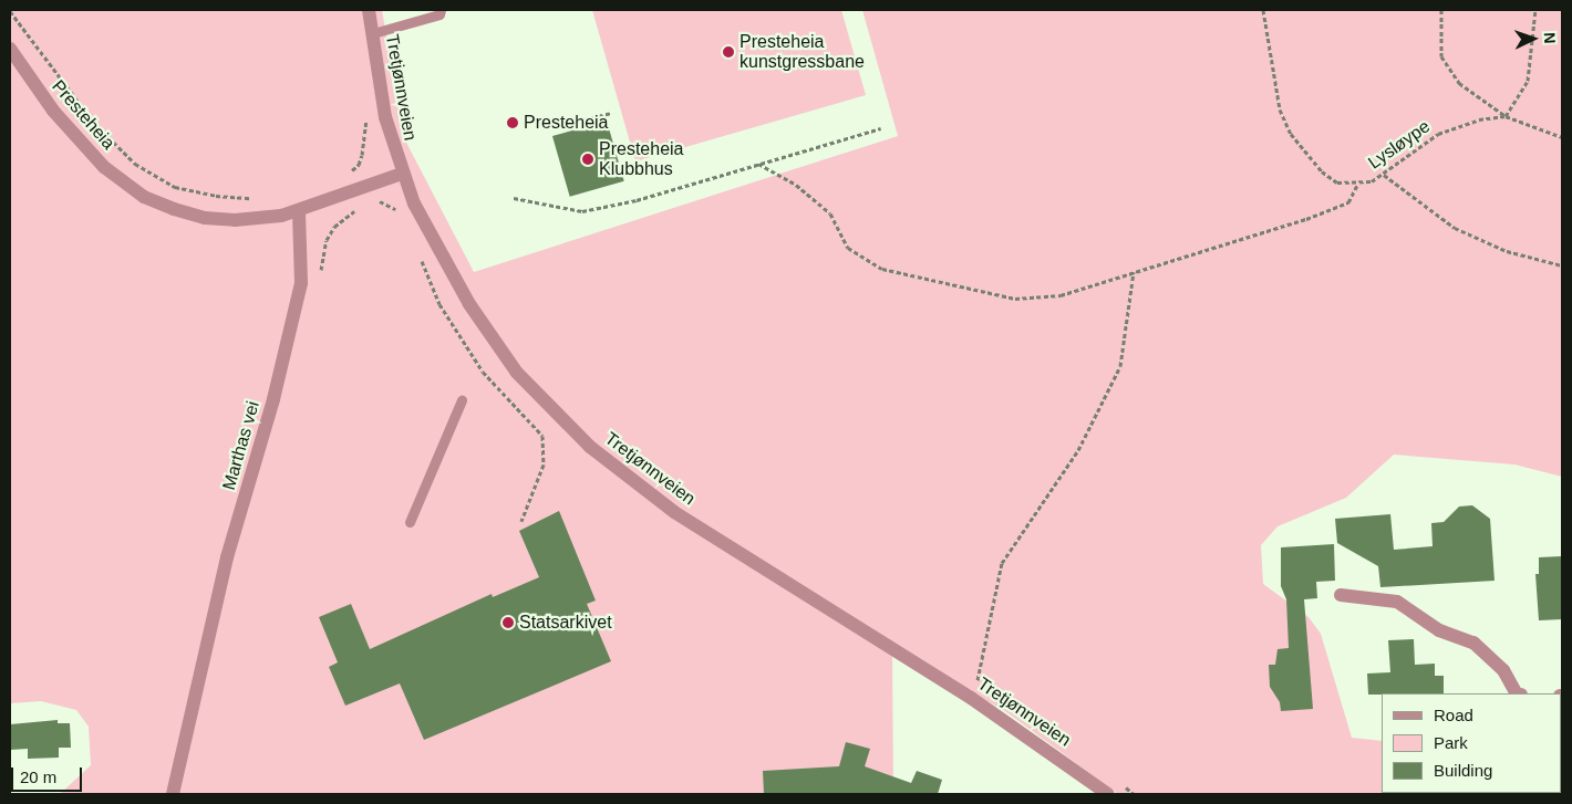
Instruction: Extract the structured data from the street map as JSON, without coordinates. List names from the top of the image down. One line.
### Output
{"streets":{"street":["Tretjønnveien","Presteheia","Marthas vei"],"path":["Lysløype"]},"crossings":[["Presteheia","Marthas vei"]],"places":["Presteheia kunstgressbane","Presteheia","Presteheia Klubbhus","Statsarkivet"],"legend":["Road","Park","Building"],"scale_bar":"20 m","north":"right"}
